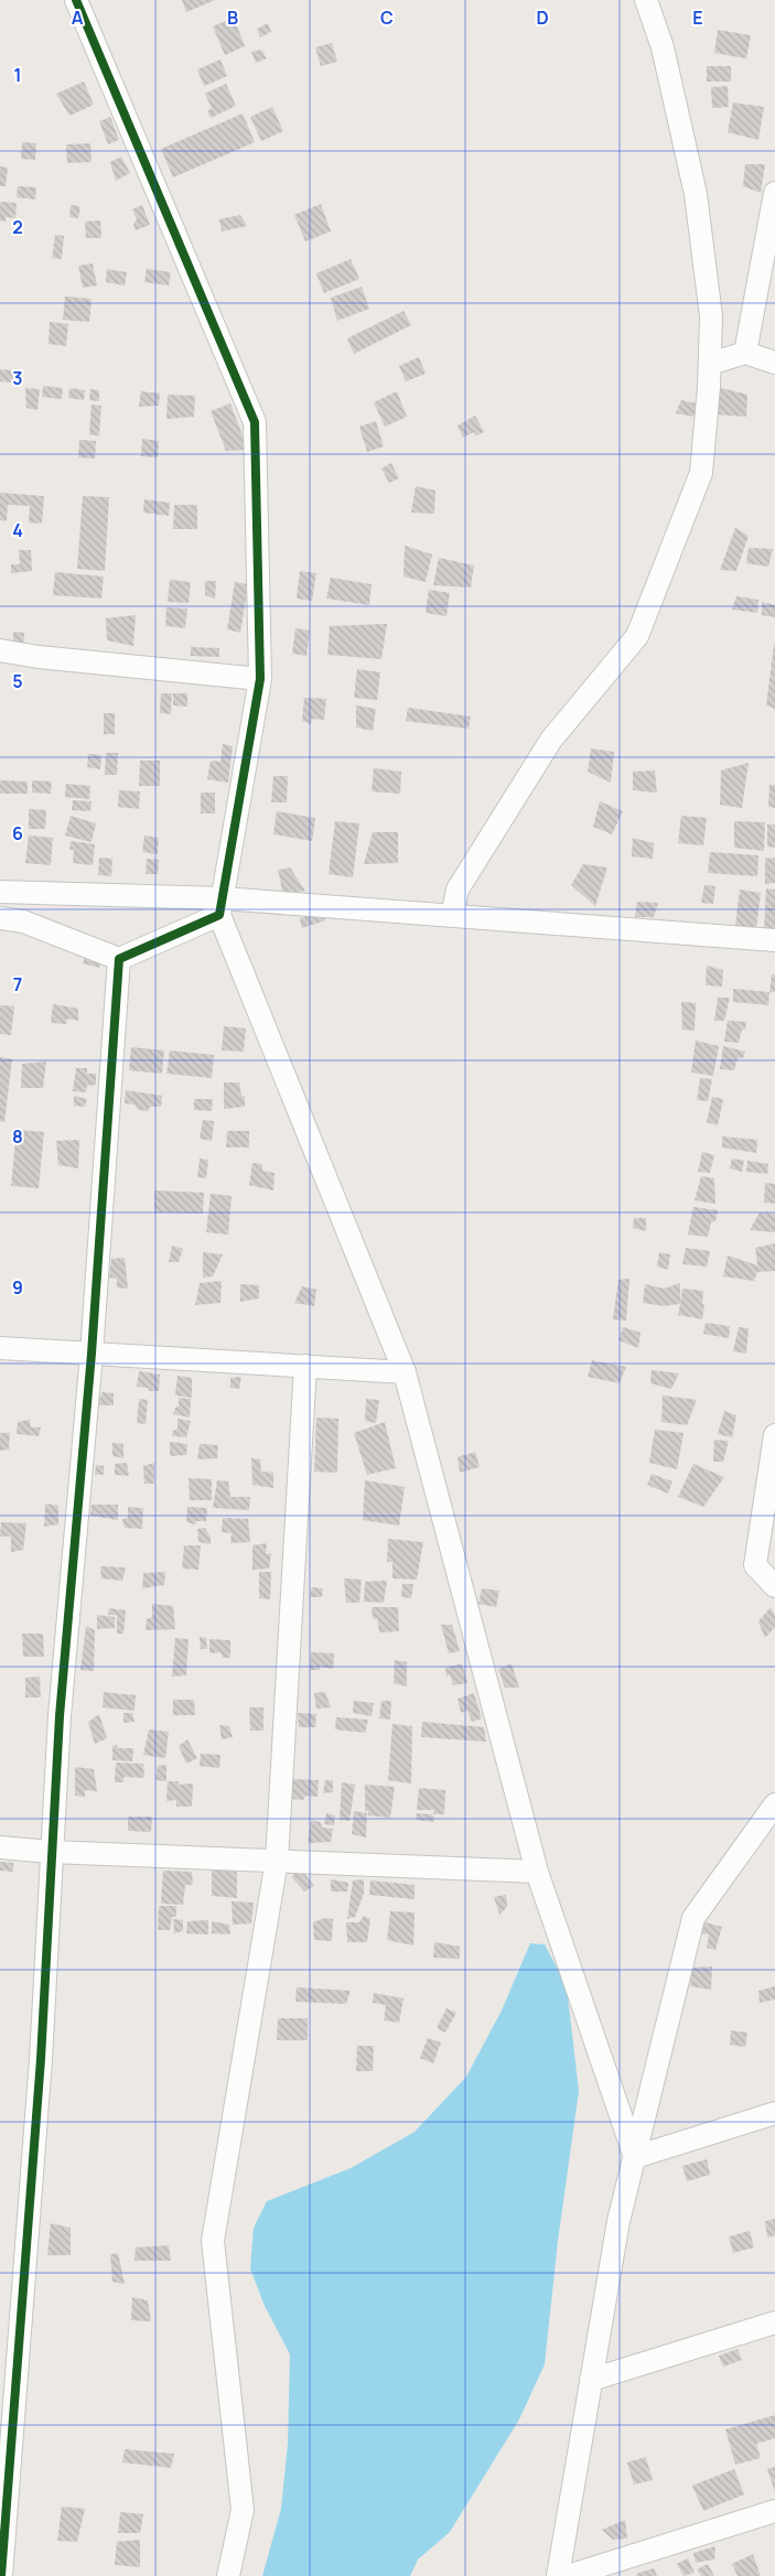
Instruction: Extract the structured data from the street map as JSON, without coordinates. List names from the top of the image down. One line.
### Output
{"grid":{"columns":["A","B","C","D","E"],"rows":["1","2","3","4","5","6","7","8","9"]}}
